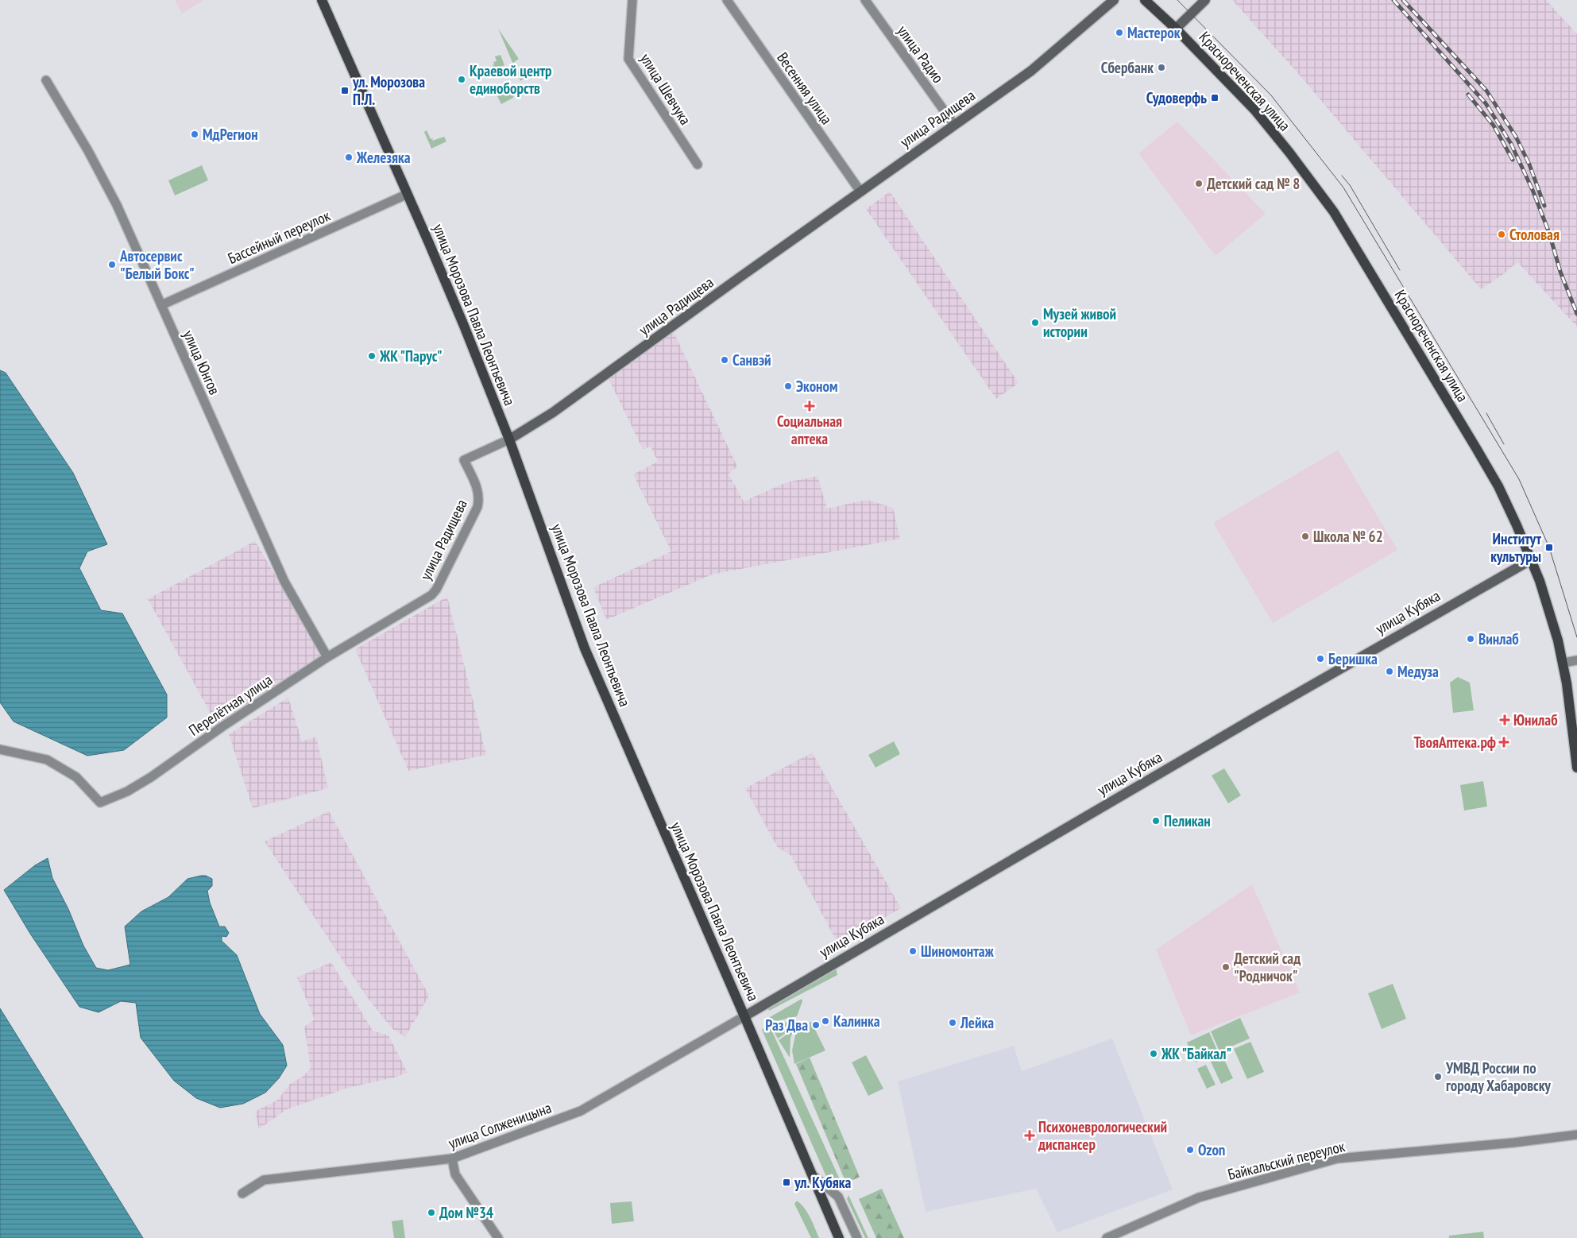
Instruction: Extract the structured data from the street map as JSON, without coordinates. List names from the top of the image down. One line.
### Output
{"streets":{"main road":["Краснореченская улица","улица Морозова Павла Леонтьевича"],"street":["улица Радио","Весенняя улица","улица Шевчука","улица Радищева","Бассейный переулок","улица Юнгов","улица Кубяка","Перелётная улица","улица Солженицына","Байкальский переулок"]},"crossings":[["улица Радио","улица Радищева"],["Краснореченская улица","улица Кубяка"],["Весенняя улица","улица Радищева"],["улица Радищева","улица Морозова Павла Леонтьевича"],["улица Радищева","улица Юнгов"],["улица Радищева","Перелётная улица"],["Бассейный переулок","улица Морозова Павла Леонтьевича"],["Бассейный переулок","улица Юнгов"],["улица Морозова Павла Леонтьевича","улица Кубяка"],["улица Морозова Павла Леонтьевича","улица Солженицына"],["улица Юнгов","Перелётная улица"],["улица Кубяка","улица Солженицына"]],"places":{"other":["Мастерок","Сбербанк","Краевой центр единоборств","МдРегион","Железяка","Детский сад № 8","Столовая","Автосервис \"Белый Бокс\"","Музей живой истории","ЖК \"Парус\"","Санвэй","Эконом","Школа № 62","Винлаб","Беришка","Медуза","Пеликан","Шиномонтаж","Детский сад \"Родничок\"","Калинка","Лейка","Раз Два","ЖК \"Байкал\"","УМВД России по городу Хабаровску","Ozon","Дом №34"],"transit":["ул. Морозова П.Л.","Судоверфь","Институт культуры","ул. Кубяка"],"health":["Социальная аптека","Юнилаб","ТвояАптека.рф","Психоневрологический диспансер"]}}
